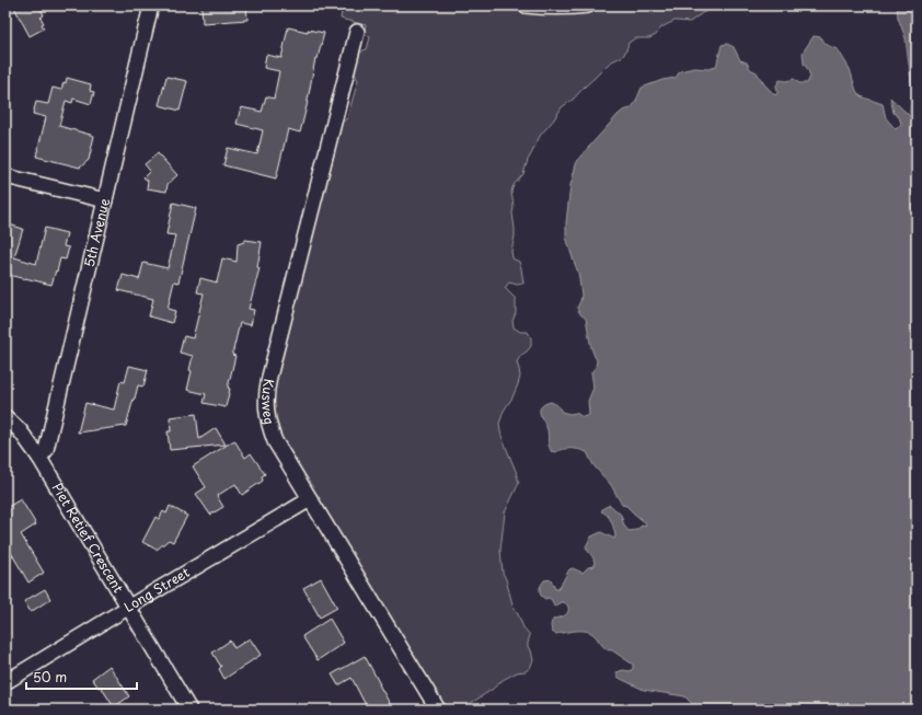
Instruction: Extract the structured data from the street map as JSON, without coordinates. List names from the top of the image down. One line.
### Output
{"streets":{"street":["5th Avenue","Kusweg","Piet Retief Crescent","Long Street"]},"crossings":[["5th Avenue","Piet Retief Crescent"],["Kusweg","Long Street"],["Piet Retief Crescent","Long Street"]],"scale_bar":"50 m"}
